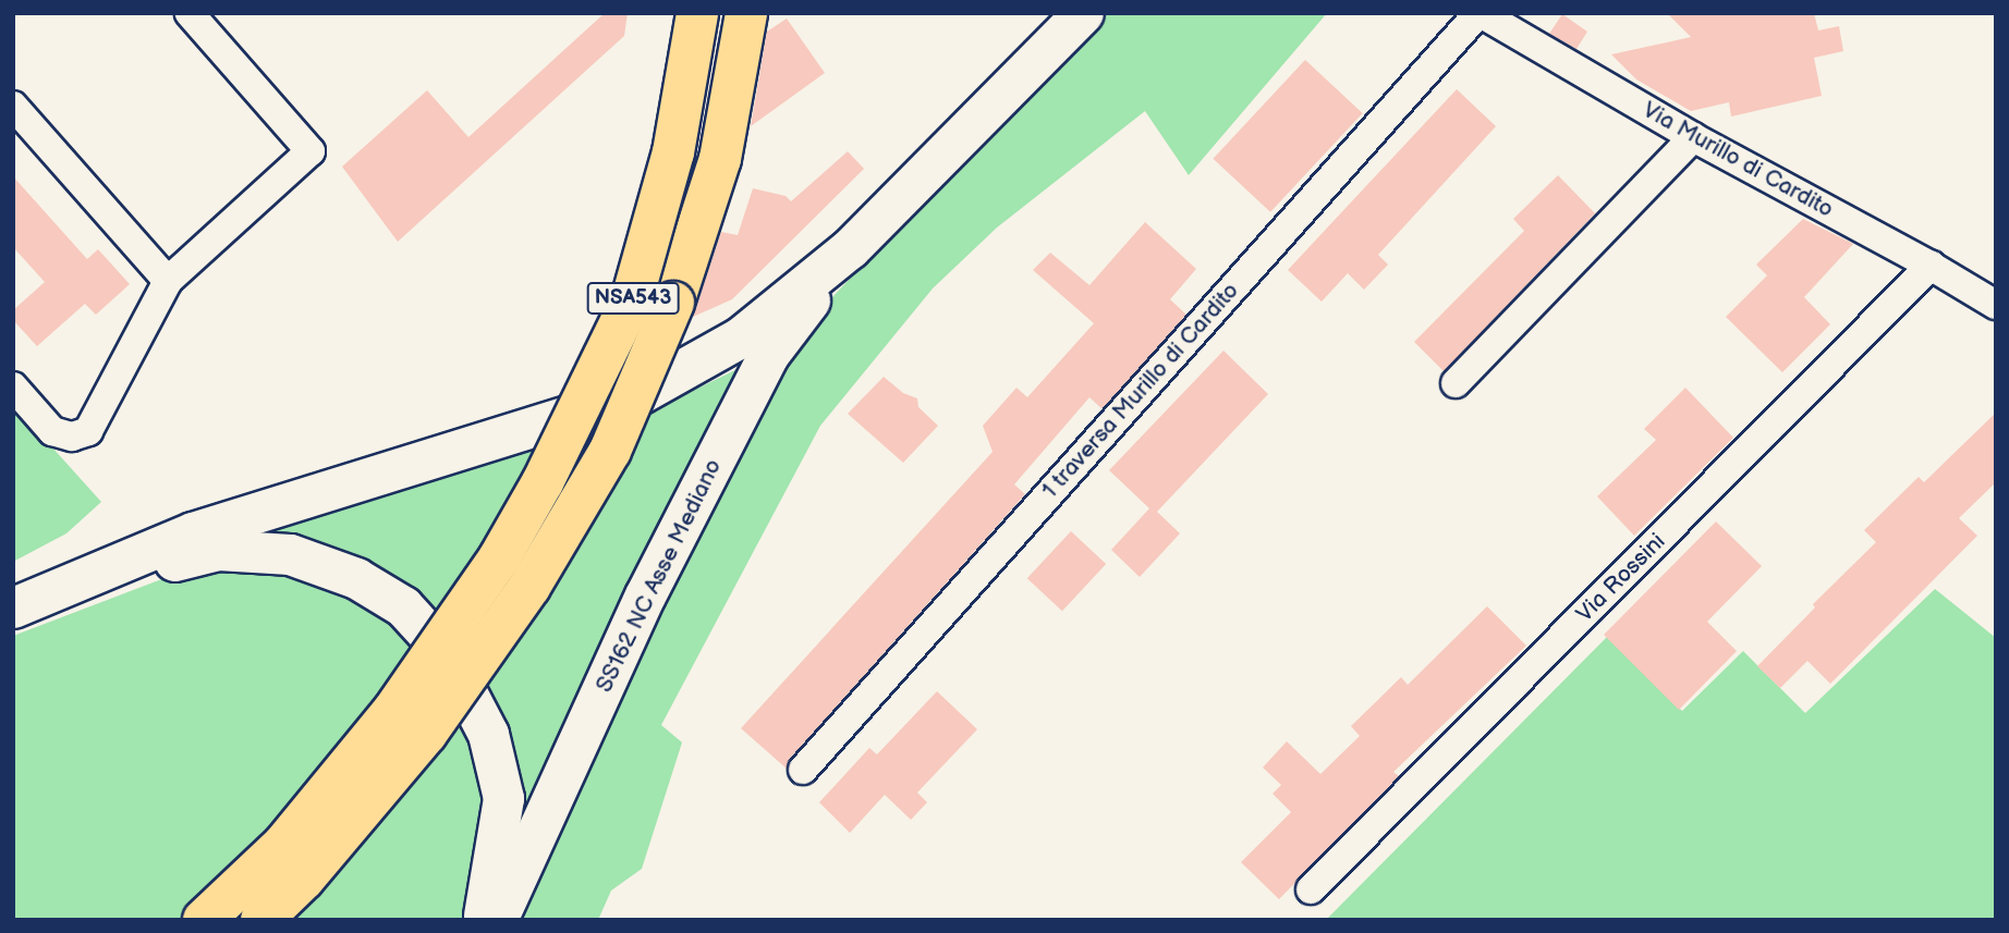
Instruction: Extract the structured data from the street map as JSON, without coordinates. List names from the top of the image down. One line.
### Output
{"streets":{"highway":["NSA543"],"street":["Via Murillo di Cardito","1 traversa Murillo di Cardito","SS162 NC Asse Mediano","Via Rossini"]},"crossings":[["Via Murillo di Cardito","1 traversa Murillo di Cardito"],["Via Murillo di Cardito","Via Rossini"]]}
